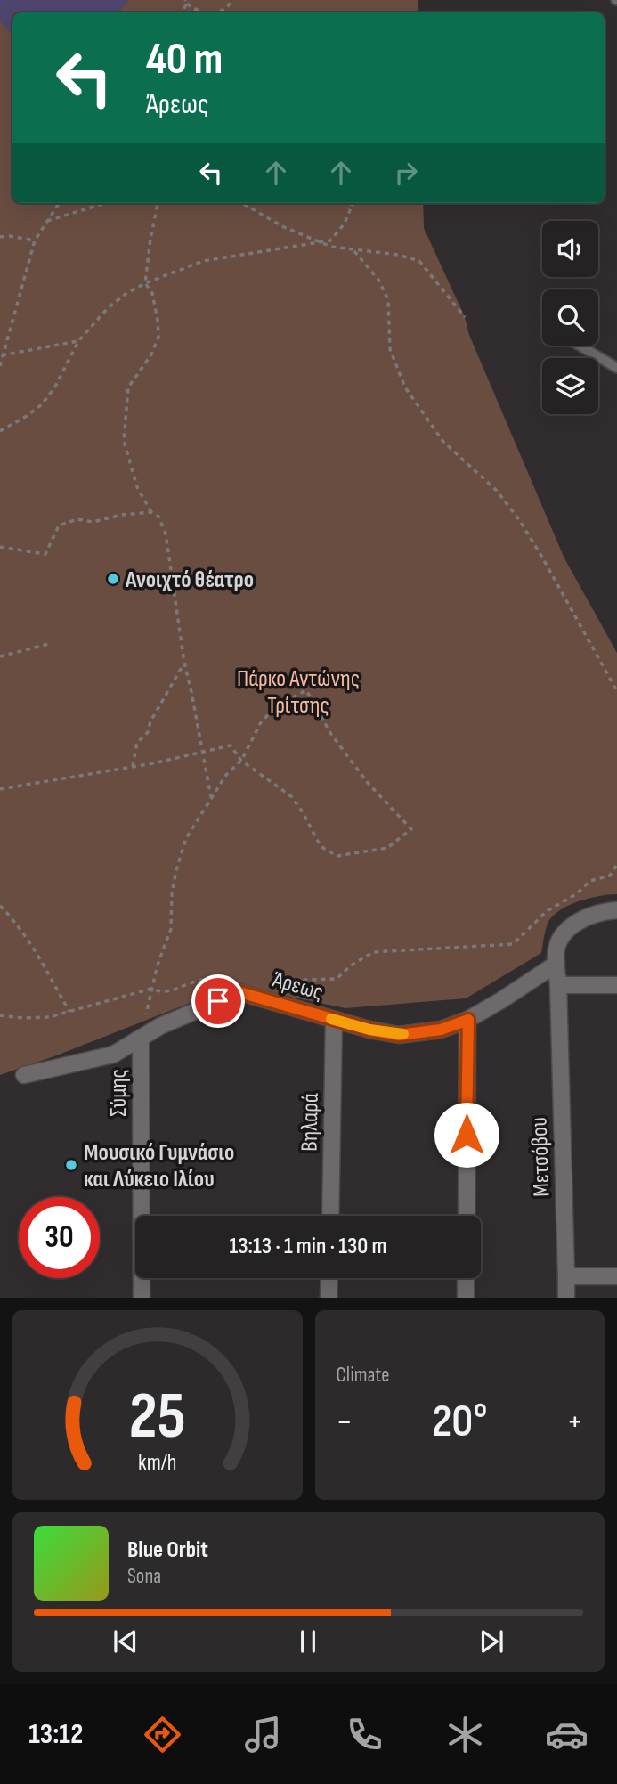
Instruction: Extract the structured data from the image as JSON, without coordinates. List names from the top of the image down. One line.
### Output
{"streets":{"street":["Άρεως","Σύμης","Βηλαρά","Μετσόβου"]},"crossings":[["Άρεως","Σύμης"],["Άρεως","Βηλαρά"],["Άρεως","Μετσόβου"]],"parks":["Πάρκο Αντώνης Τρίτσης"],"places":["Ανοιχτό θέατρο","Μουσικό Γυμνάσιο και Λύκειο Ιλίου"],"page":{"turn":["40 m","Άρεως"],"limit":"30","trip":"13:13 · 1 min · 130 m","tile":"Climate","heat":["−","20°","+"],"song":["Blue Orbit","Sona"],"tabs":"13:12","gauge":["25","km/h"]}}
